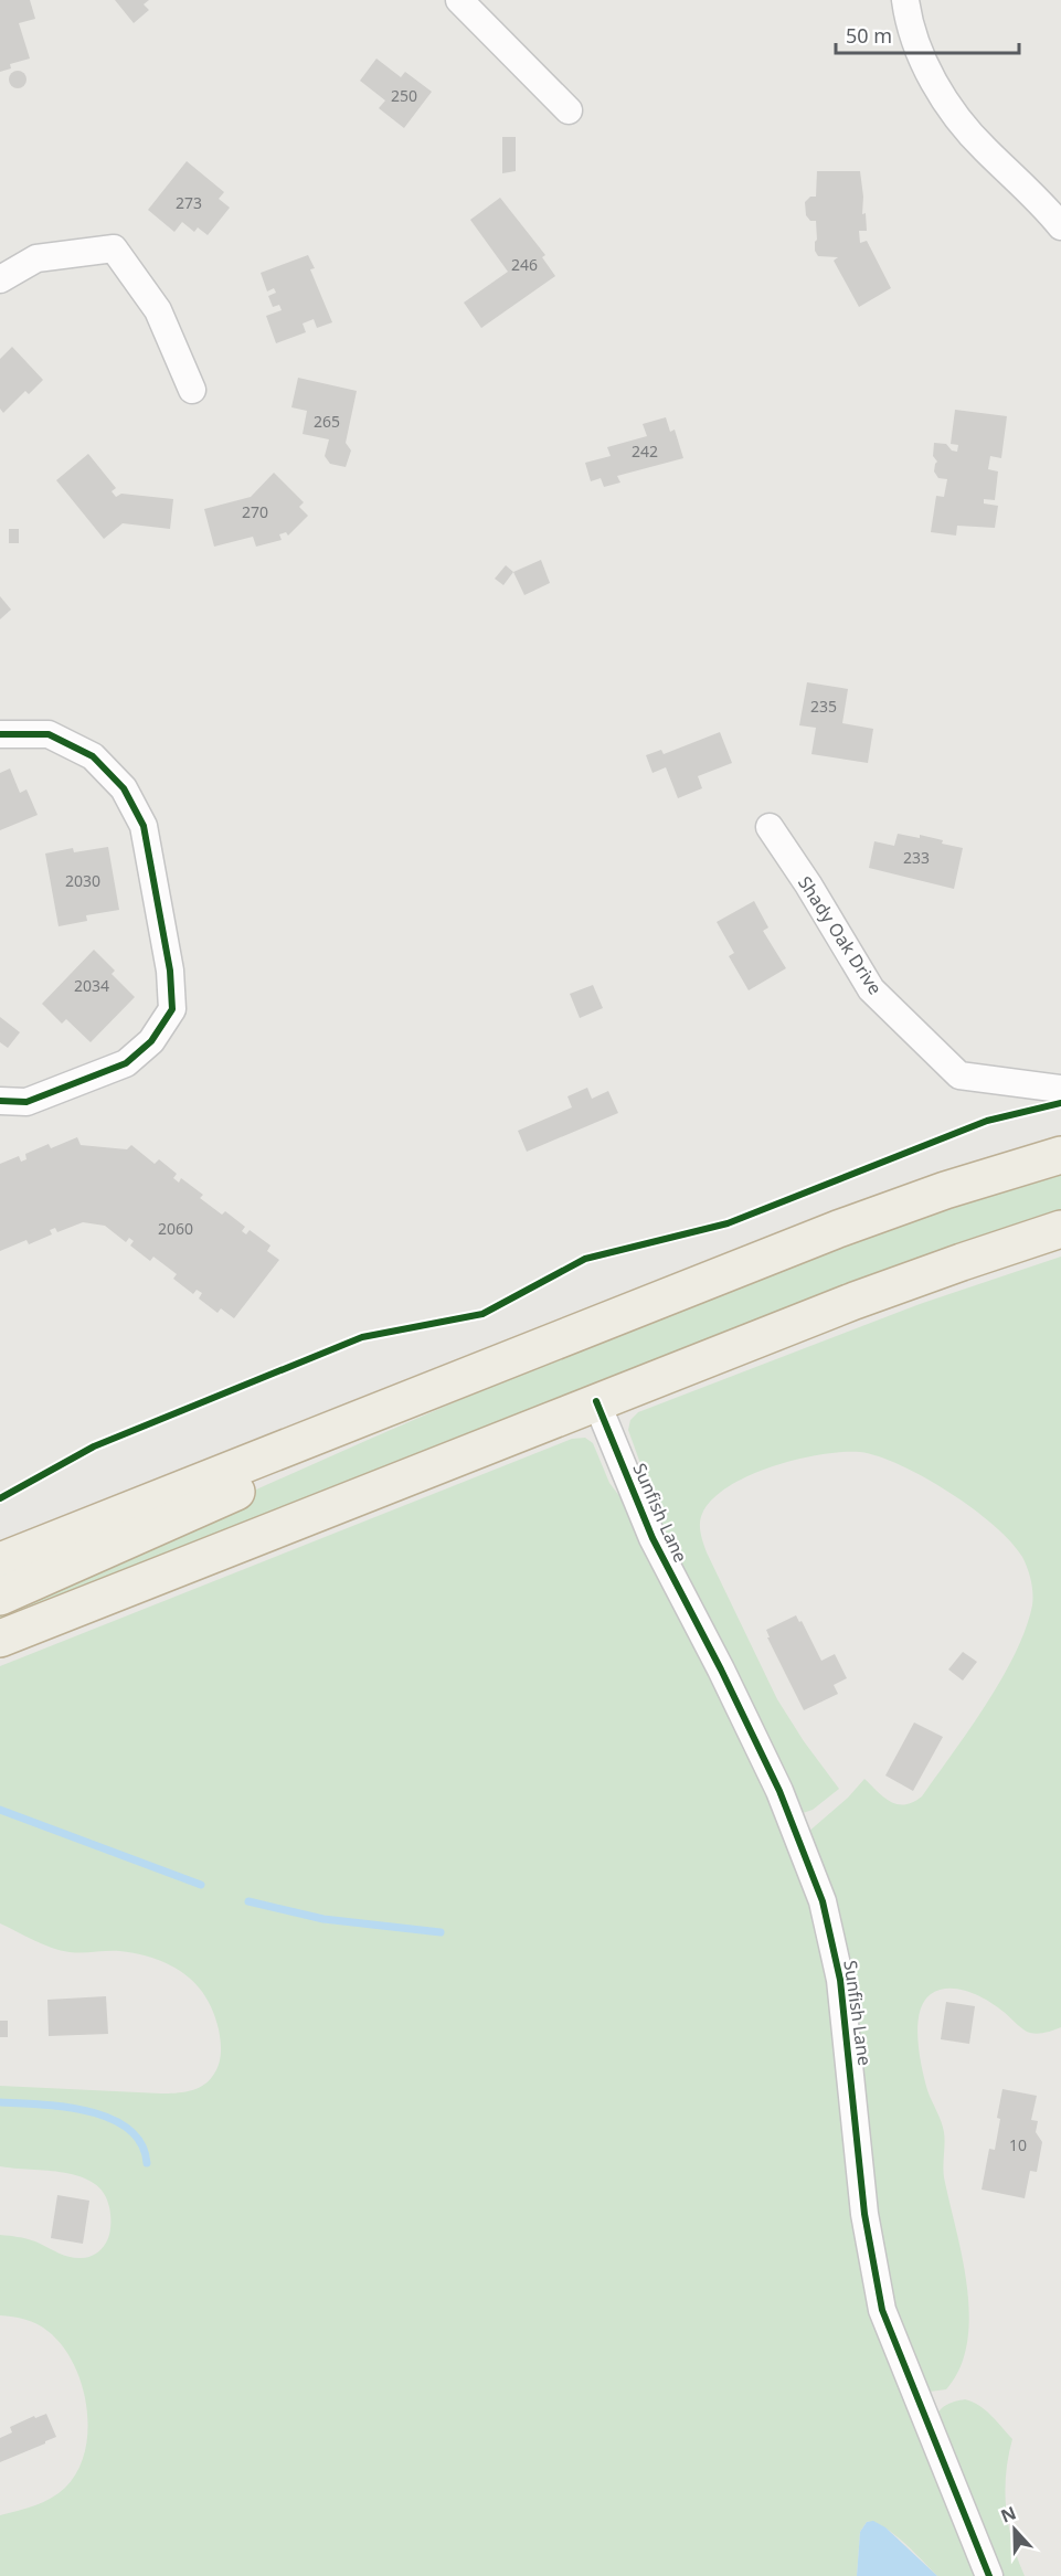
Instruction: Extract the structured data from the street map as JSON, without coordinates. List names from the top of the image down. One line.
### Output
{"streets":{"street":["Shady Oak Drive","Sunfish Lane"]},"house_numbers":["250","273","246","265","242","270","235","233","2030","2034","2060","10"],"scale_bar":"50 m","north":"top"}
